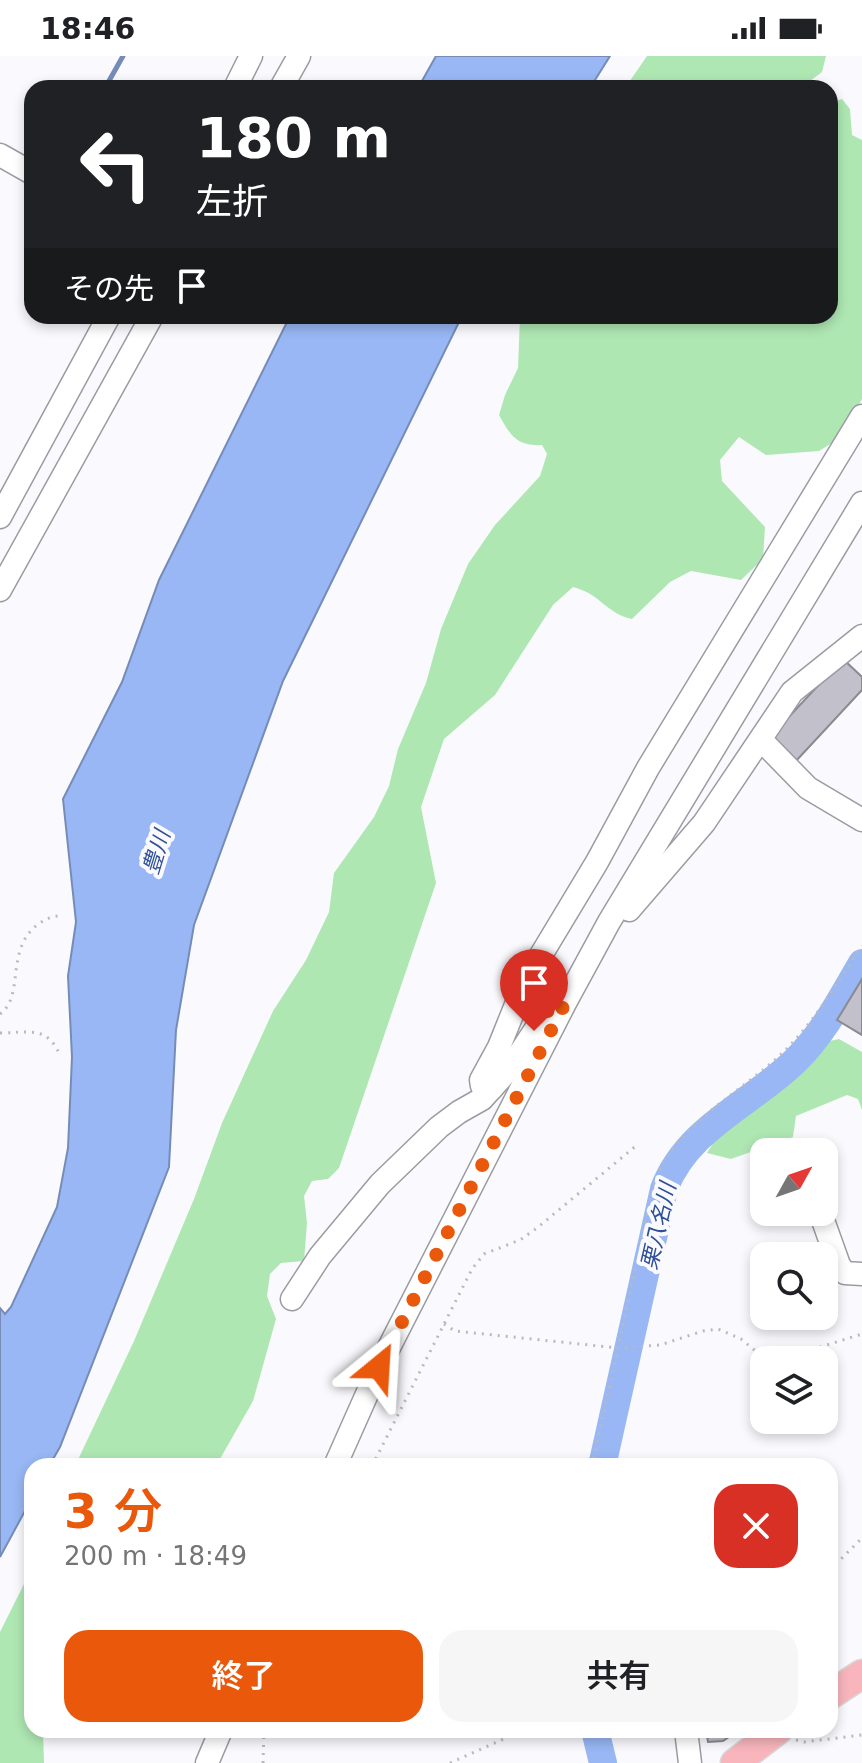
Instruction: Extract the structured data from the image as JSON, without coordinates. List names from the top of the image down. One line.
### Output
{"water":["豊川","栗八名川"],"north":"top right","page":{"status":"18:46","turn":["180 m","左折"],"then":"その先","heading":["3 分","200 m · 18:49"],"buttons":["終了","共有"]}}
